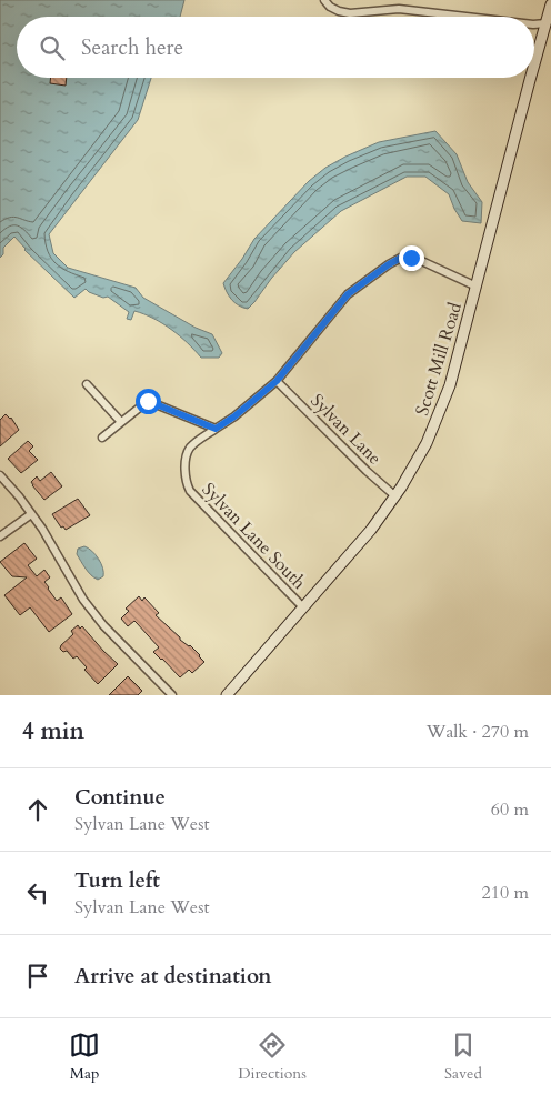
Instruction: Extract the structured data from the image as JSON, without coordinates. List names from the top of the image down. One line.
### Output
{"streets":{"street":["Scott Mill Road","Sylvan Lane","Sylvan Lane South"]},"crossings":[["Scott Mill Road","Sylvan Lane"],["Scott Mill Road","Sylvan Lane South"]],"page":{"search":"Search here","heading":["4 min","Walk · 270 m"],"list":[["Continue","Sylvan Lane West","60 m"],["Turn left","Sylvan Lane West","210 m"],"Arrive at destination"],"nav":["Map","Directions","Saved"]}}
